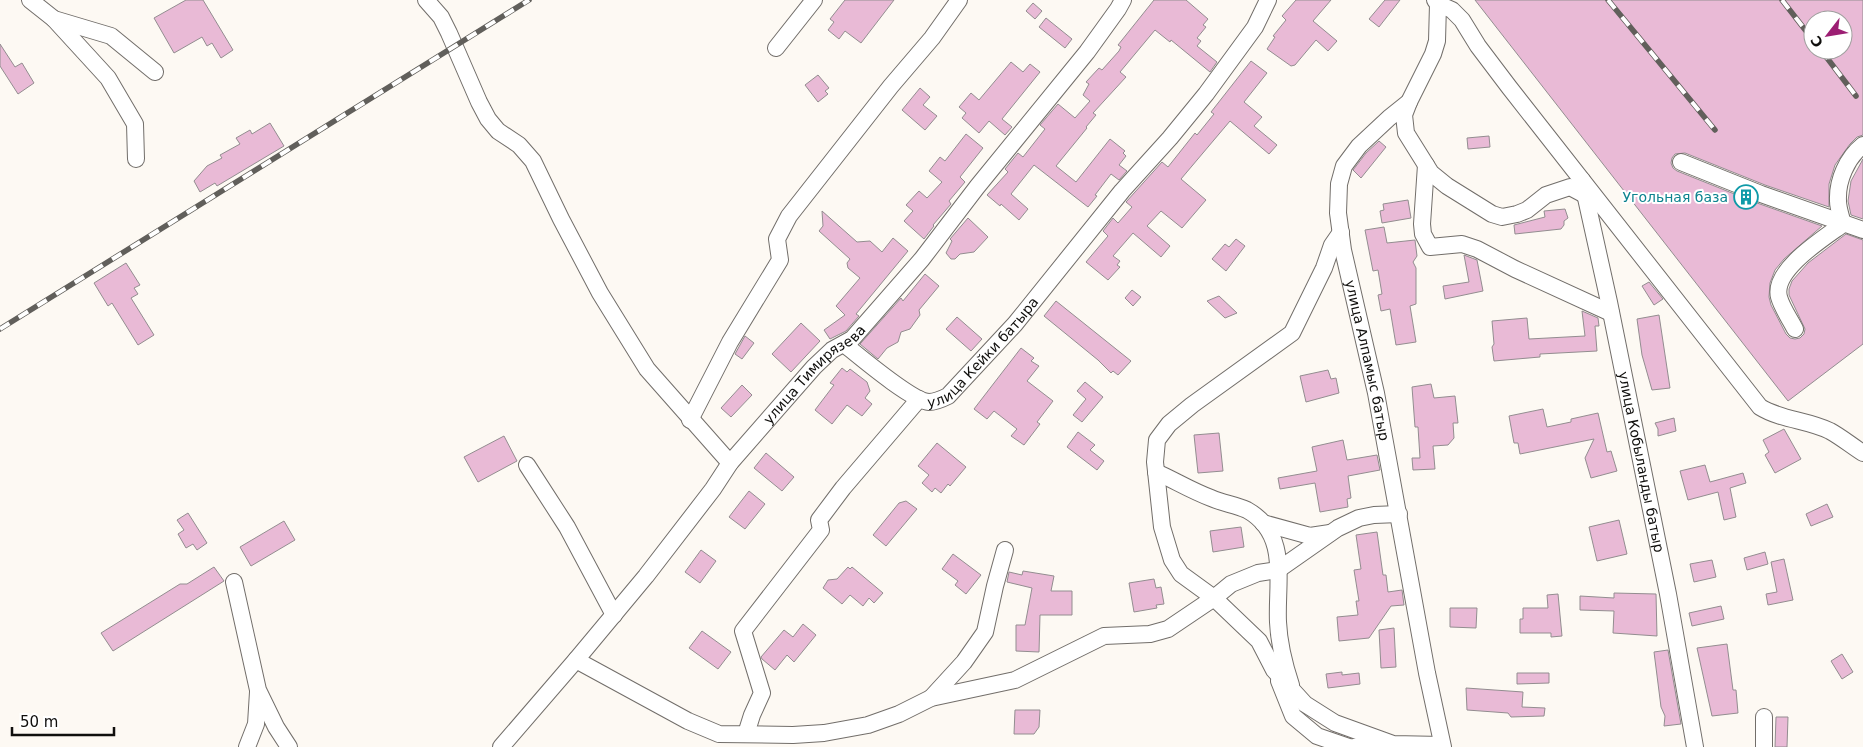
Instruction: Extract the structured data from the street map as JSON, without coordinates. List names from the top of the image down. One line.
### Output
{"streets":{"street":["улица Кейки батыра","улица Алпамыс батыр","улица Тимирязева","улица Кобыланды батыр"]},"places":{"building":["Угольная база"]},"scale_bar":"50 m","north":"bottom left"}
